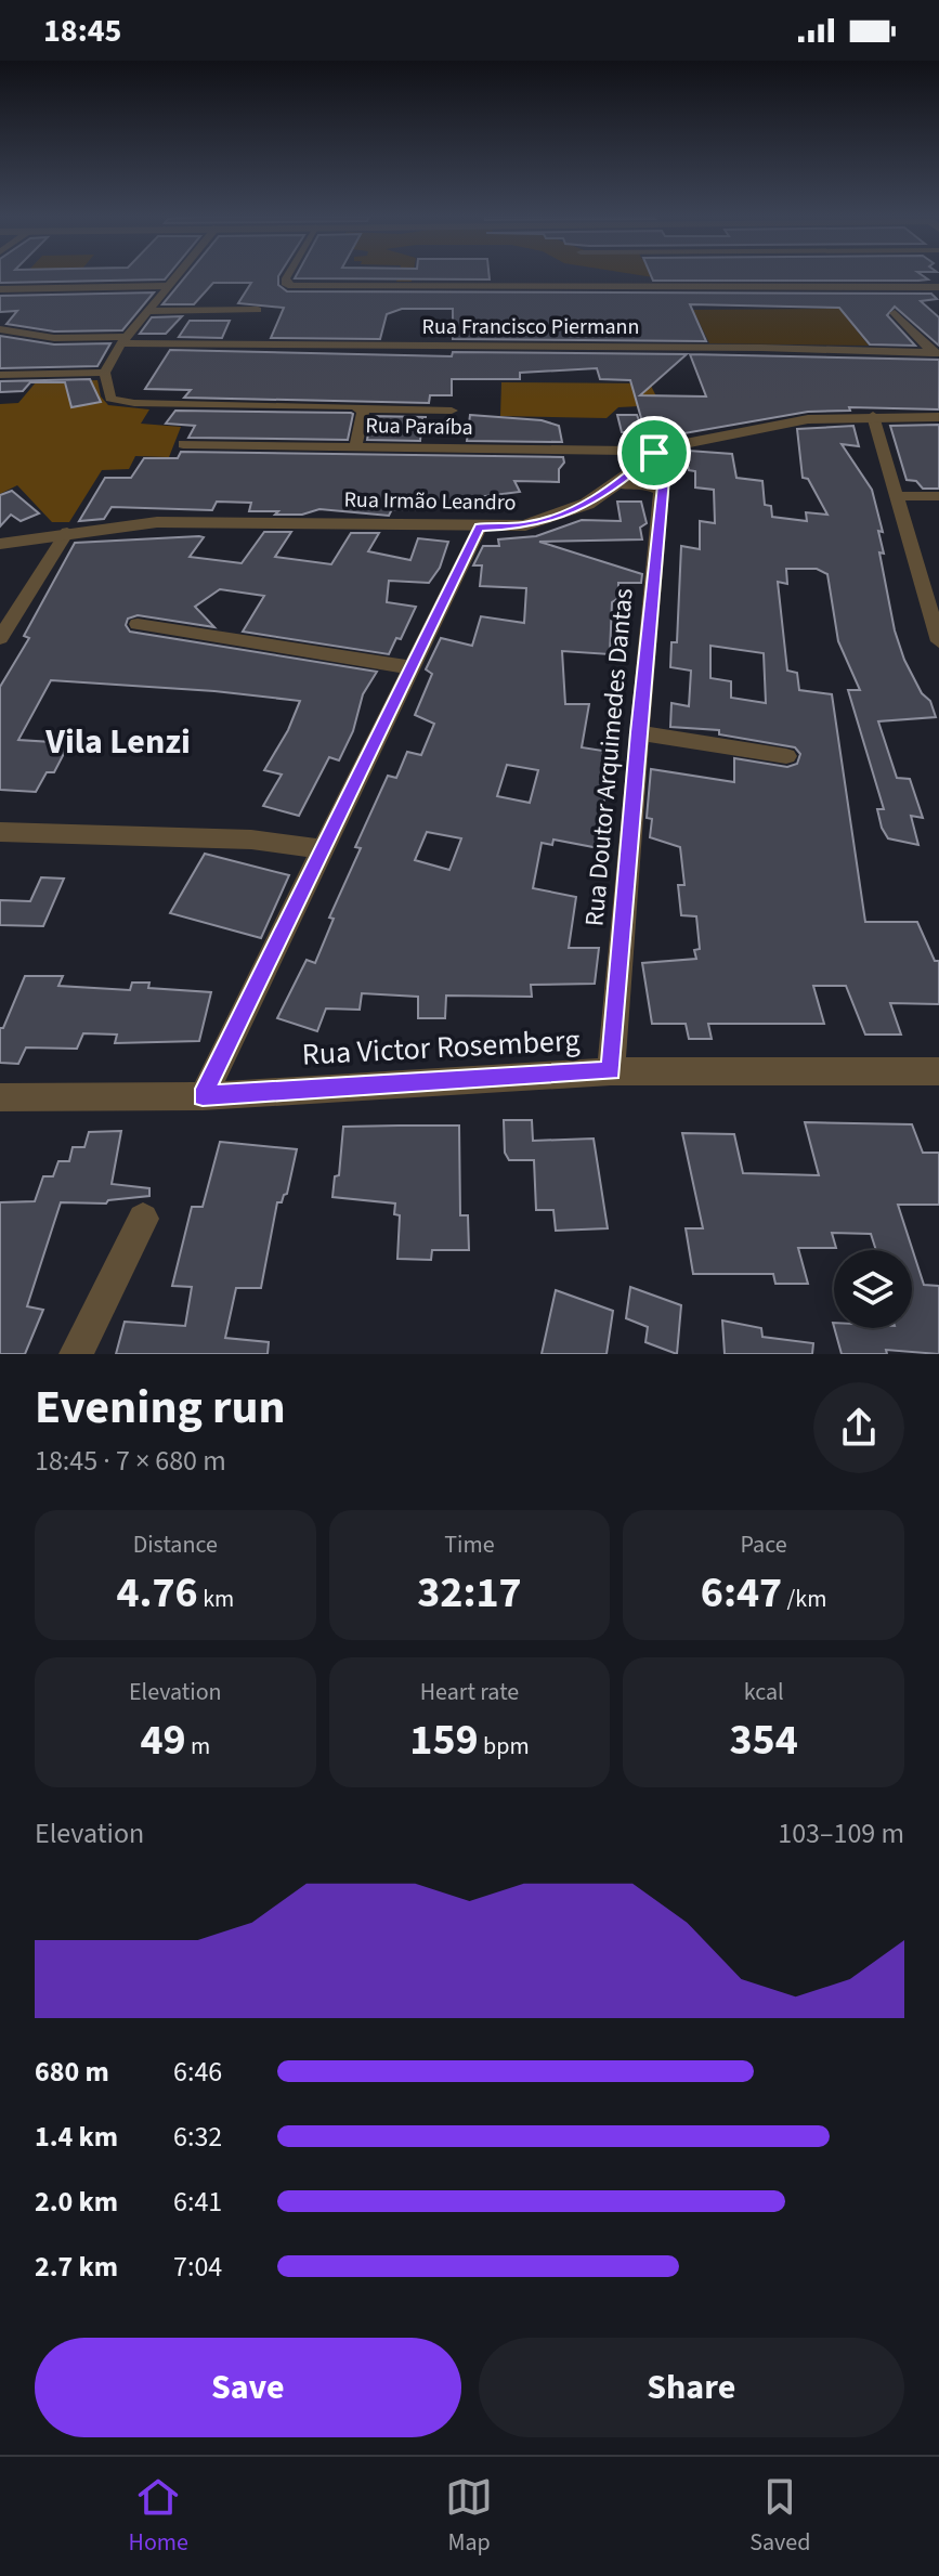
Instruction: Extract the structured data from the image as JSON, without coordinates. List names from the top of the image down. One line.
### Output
{"streets":{"street":["Rua Francisco Piermann","Rua Paraíba","Rua Irmão Leandro","Rua Doutor Arquimedes Dantas","Rua Victor Rosemberg"]},"crossings":[["Rua Paraíba","Rua Irmão Leandro"],["Rua Paraíba","Rua Doutor Arquimedes Dantas"],["Rua Irmão Leandro","Rua Doutor Arquimedes Dantas"],["Rua Doutor Arquimedes Dantas","Rua Victor Rosemberg"]],"districts":["Vila Lenzi"],"page":{"status":"18:45","heading":["Evening run","18:45 · 7 × 680 m"],"stats":[["Distance","4.76 km"],["Time","32:17"],["Pace","6:47 /km"],["Elevation","49 m"],["Heart rate","159 bpm"],["kcal","354"]],"chart":["Elevation","103–109 m"],"list":[{"name":"680 m","note":"6:46"},{"name":"1.4 km","note":"6:32"},{"name":"2.0 km","note":"6:41"},{"name":"2.7 km","note":"7:04"}],"buttons":["Save","Share"],"tabs":["Home","Map","Saved"]}}
